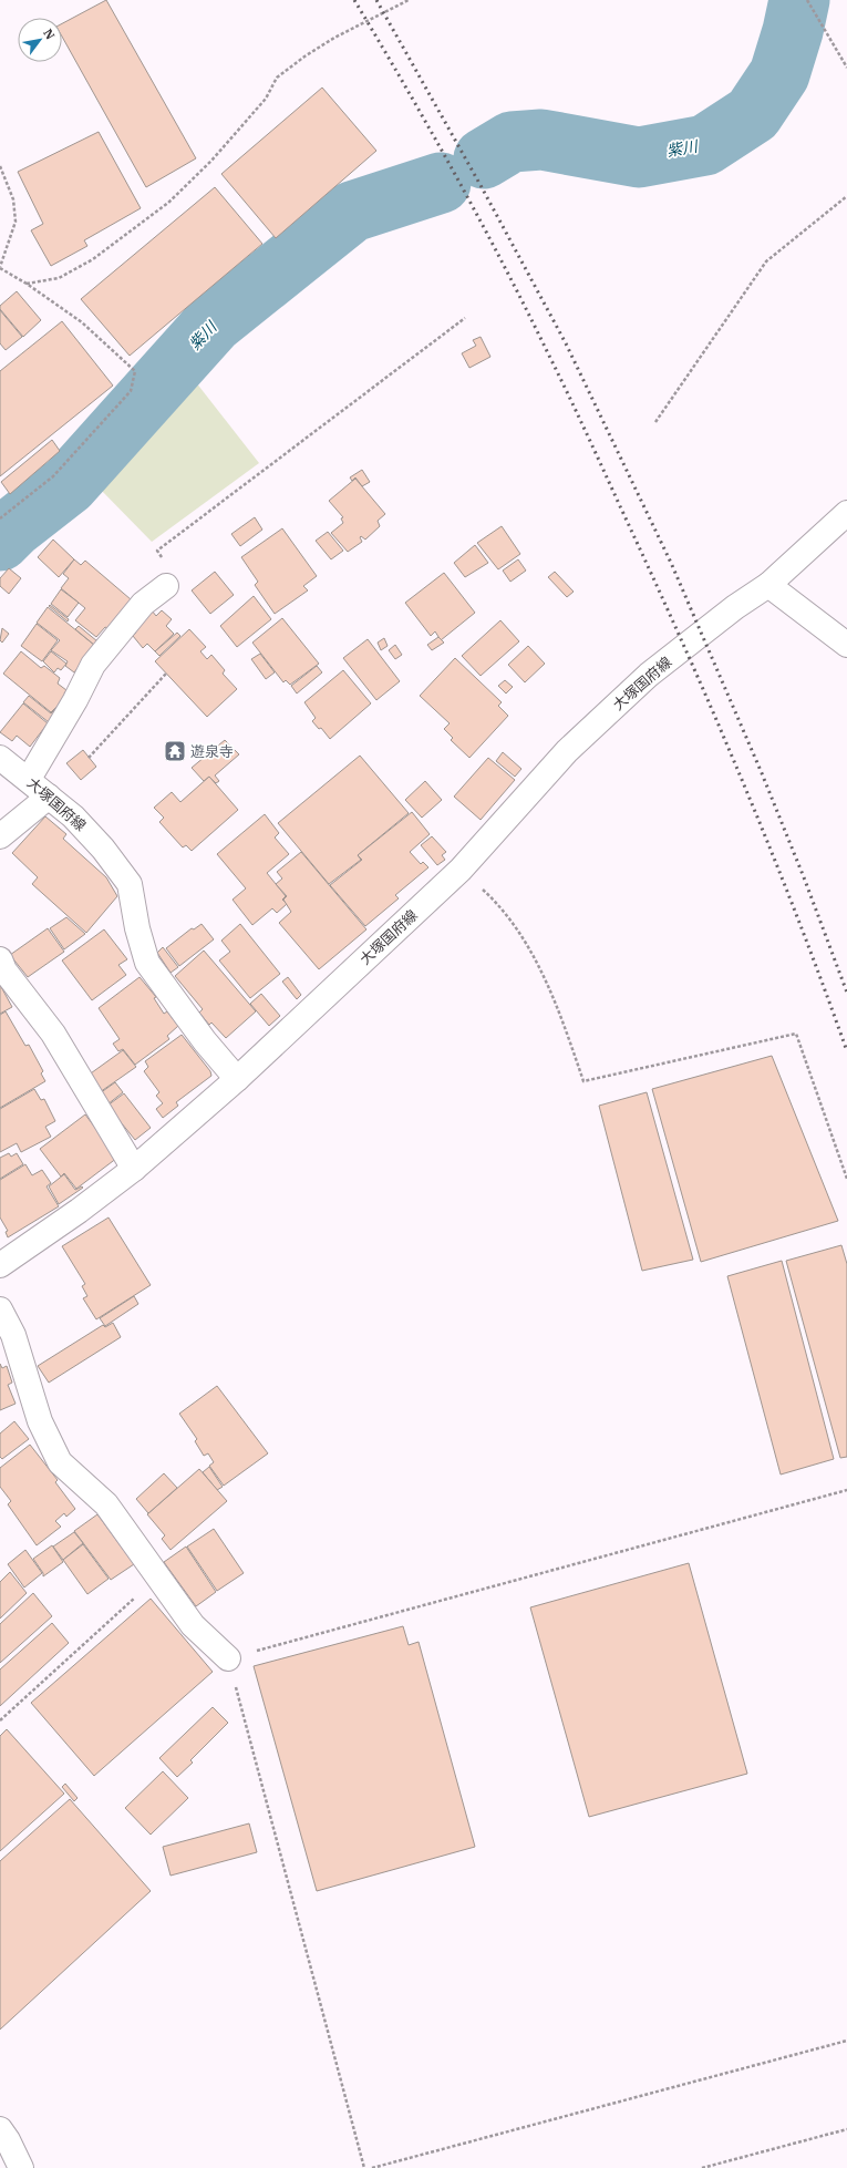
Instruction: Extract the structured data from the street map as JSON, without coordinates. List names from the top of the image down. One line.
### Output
{"streets":{"street":["大塚国府線"]},"water":["紫川"],"places":{"temple":["遊泉寺"]},"north":"top right"}
